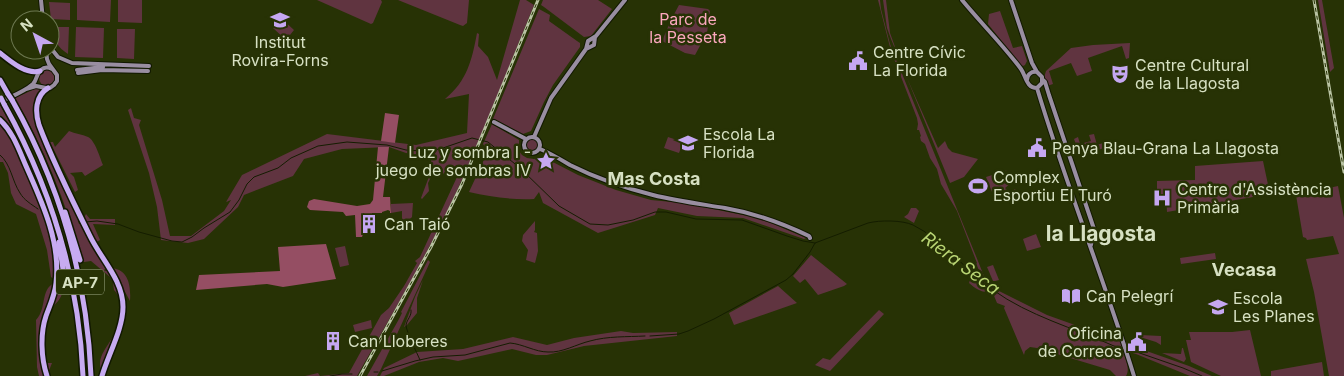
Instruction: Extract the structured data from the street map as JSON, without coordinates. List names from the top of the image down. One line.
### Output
{"streets":{"highway":["AP-7"]},"districts":["Mas Costa","la Llagosta","Vecasa"],"water":["Riera Seca"],"parks":["Parc de la Pesseta"],"places":{"school or university":["Institut Rovira-Forns","Escola La Florida","Escola Les Planes"],"public building":["Centre Cívic La Florida","Penya Blau-Grana La Llagosta","Oficina de Correos"],"theatre":["Centre Cultural de la Llagosta"],"place":["Luz y sombra I - juego de sombras IV"],"sports":["Complex Esportiu El Turó"],"hospital":["Centre d'Assistència Primària"],"building":["Can Taió","Can Lloberes"],"library":["Can Pelegrí"]},"north":"top left"}
